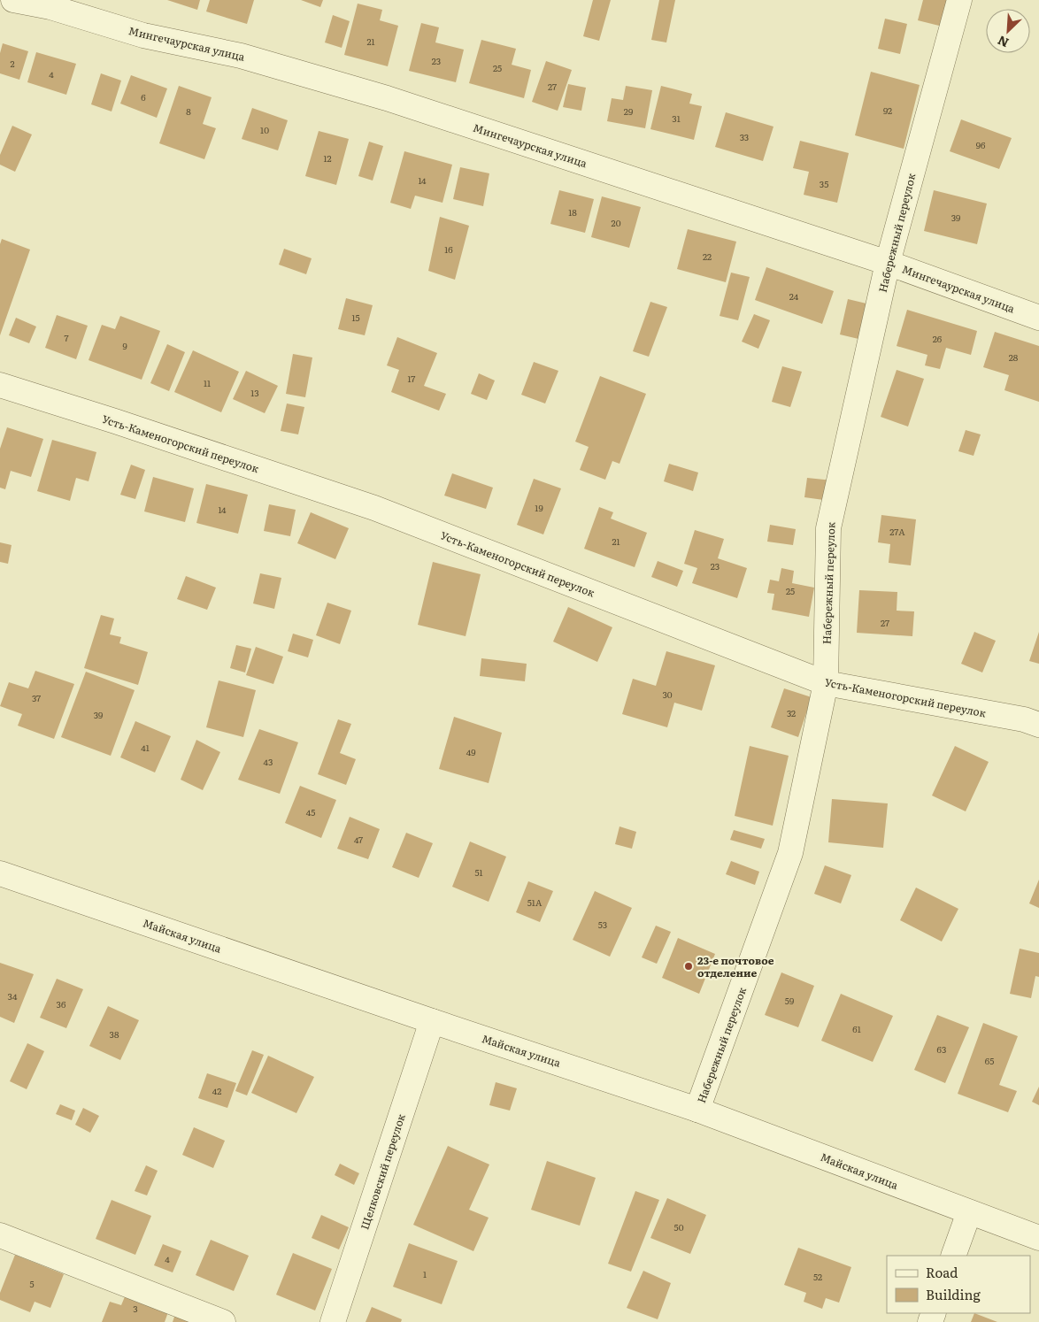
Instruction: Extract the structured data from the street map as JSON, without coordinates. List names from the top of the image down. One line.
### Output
{"streets":{"street":["Мингечаурская улица","Набережный переулок","Усть-Каменогорский переулок","Майская улица","Щелковский переулок"]},"crossings":[["Мингечаурская улица","Набережный переулок"],["Набережный переулок","Усть-Каменогорский переулок"],["Набережный переулок","Майская улица"],["Майская улица","Щелковский переулок"]],"places":["23-е почтовое отделение"],"house_numbers":["21","23","2","25","4","27","6","92","8","29","31","10","33","96","12","14","35","18","39","20","16","22","24","15","7","26","9","28","17","11","13","19","14","27А","21","23","25","27","30","37","32","39","41","49","43","45","47","51","51А","53","34","59","36","61","38","63","65","42","50","4","1","52","5","3"],"legend":["Road","Building"],"north":"bottom left"}
